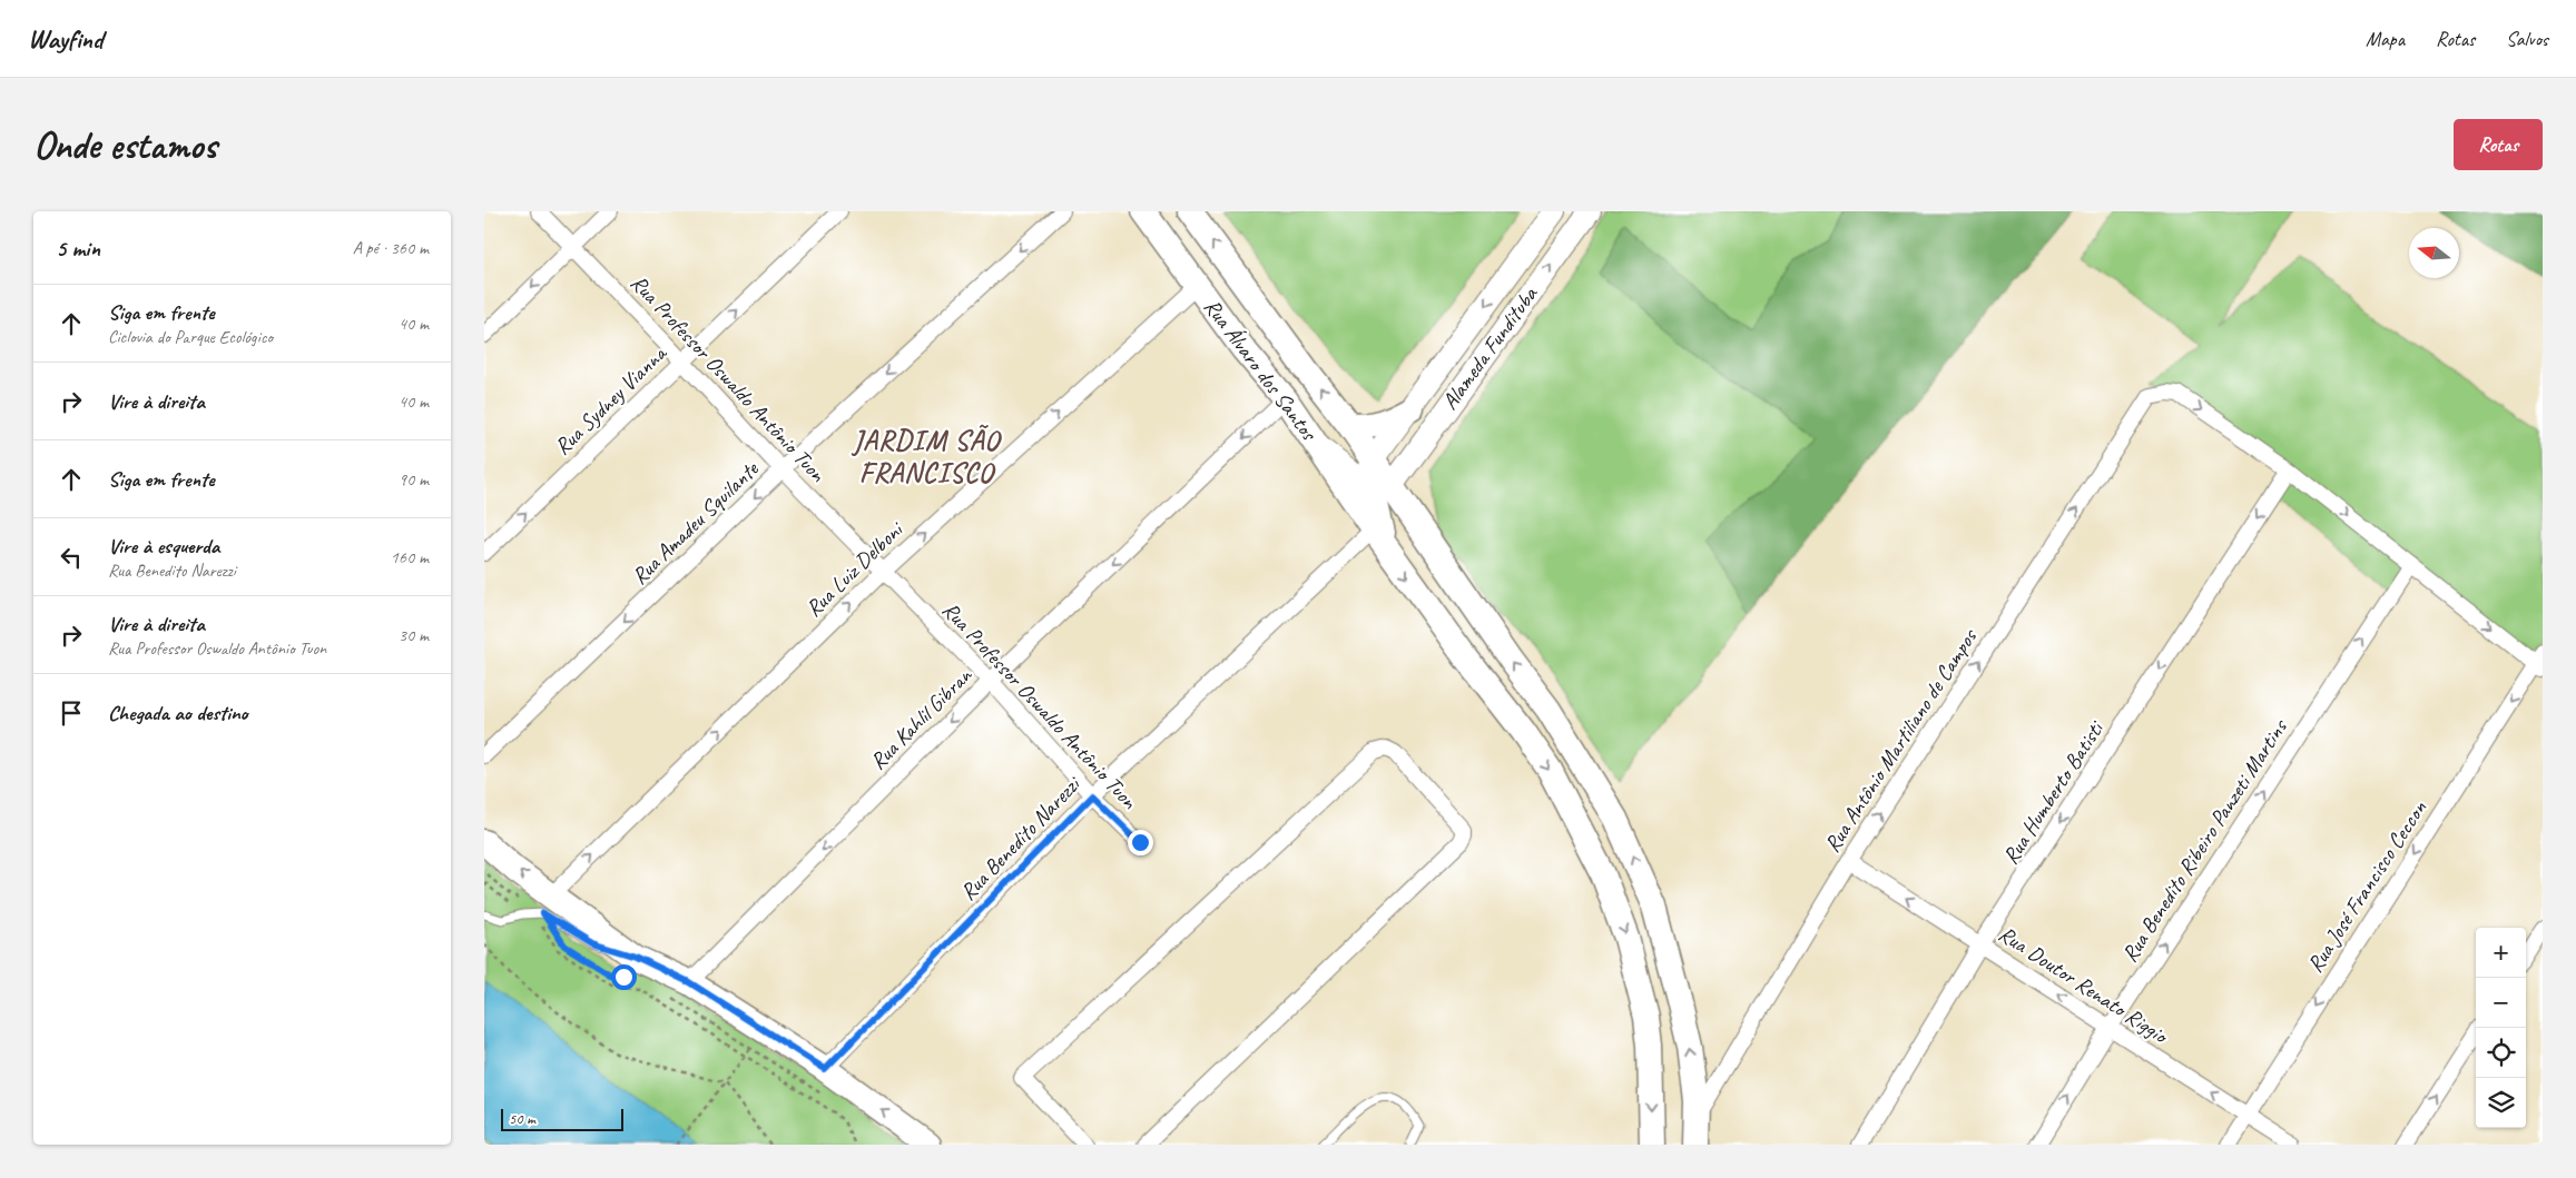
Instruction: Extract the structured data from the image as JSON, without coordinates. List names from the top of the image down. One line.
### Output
{"streets":{"main road":["Alameda Fundituba","Rua Álvaro dos Santos"],"street":["Rua Professor Oswaldo Antônio Tuon","Rua Sydney Vianna","Rua Amadeu Squilante","Rua Luiz Delboni","Rua Kahlil Gibran","Rua Antônio Martiliano de Campos","Rua Humberto Batisti","Rua Benedito Narezzi","Rua Benedito Ribeiro Panzeti Martins","Rua José Francisco Ceccon","Rua Doutor Renato Riggio"]},"crossings":[["Rua Álvaro dos Santos","Rua Luiz Delboni"],["Rua Álvaro dos Santos","Rua Kahlil Gibran"],["Rua Álvaro dos Santos","Rua Benedito Narezzi"],["Rua Professor Oswaldo Antônio Tuon","Rua Sydney Vianna"],["Rua Professor Oswaldo Antônio Tuon","Rua Amadeu Squilante"],["Rua Professor Oswaldo Antônio Tuon","Rua Luiz Delboni"],["Rua Professor Oswaldo Antônio Tuon","Rua Kahlil Gibran"],["Rua Professor Oswaldo Antônio Tuon","Rua Benedito Narezzi"],["Rua Antônio Martiliano de Campos","Rua Humberto Batisti"],["Rua Antônio Martiliano de Campos","Rua Doutor Renato Riggio"],["Rua Humberto Batisti","Rua Doutor Renato Riggio"],["Rua Benedito Ribeiro Panzeti Martins","Rua Doutor Renato Riggio"],["Rua José Francisco Ceccon","Rua Doutor Renato Riggio"]],"one_way":["Rua Sydney Vianna","Rua Amadeu Squilante","Rua Luiz Delboni","Rua Kahlil Gibran","Rua Antônio Martiliano de Campos","Rua Humberto Batisti","Rua Benedito Ribeiro Panzeti Martins","Rua José Francisco Ceccon","Rua Doutor Renato Riggio"],"districts":["JARDIM SÃO FRANCISCO"],"scale_bar":"50 m","north":"left","page":{"header":"Wayfind","nav":["Mapa","Rotas","Salvos"],"buttons":"Rotas","title":"Onde estamos","heading":["5 min","A pé · 360 m"],"list":[["Siga em frente","Ciclovia do Parque Ecológico","40 m"],["Vire à direita","40 m"],["Siga em frente","90 m"],["Vire à esquerda","Rua Benedito Narezzi","160 m"],["Vire à direita","Rua Professor Oswaldo Antônio Tuon","30 m"],"Chegada ao destino"],"map_buttons":["+","−"],"scale":"50 m"}}
